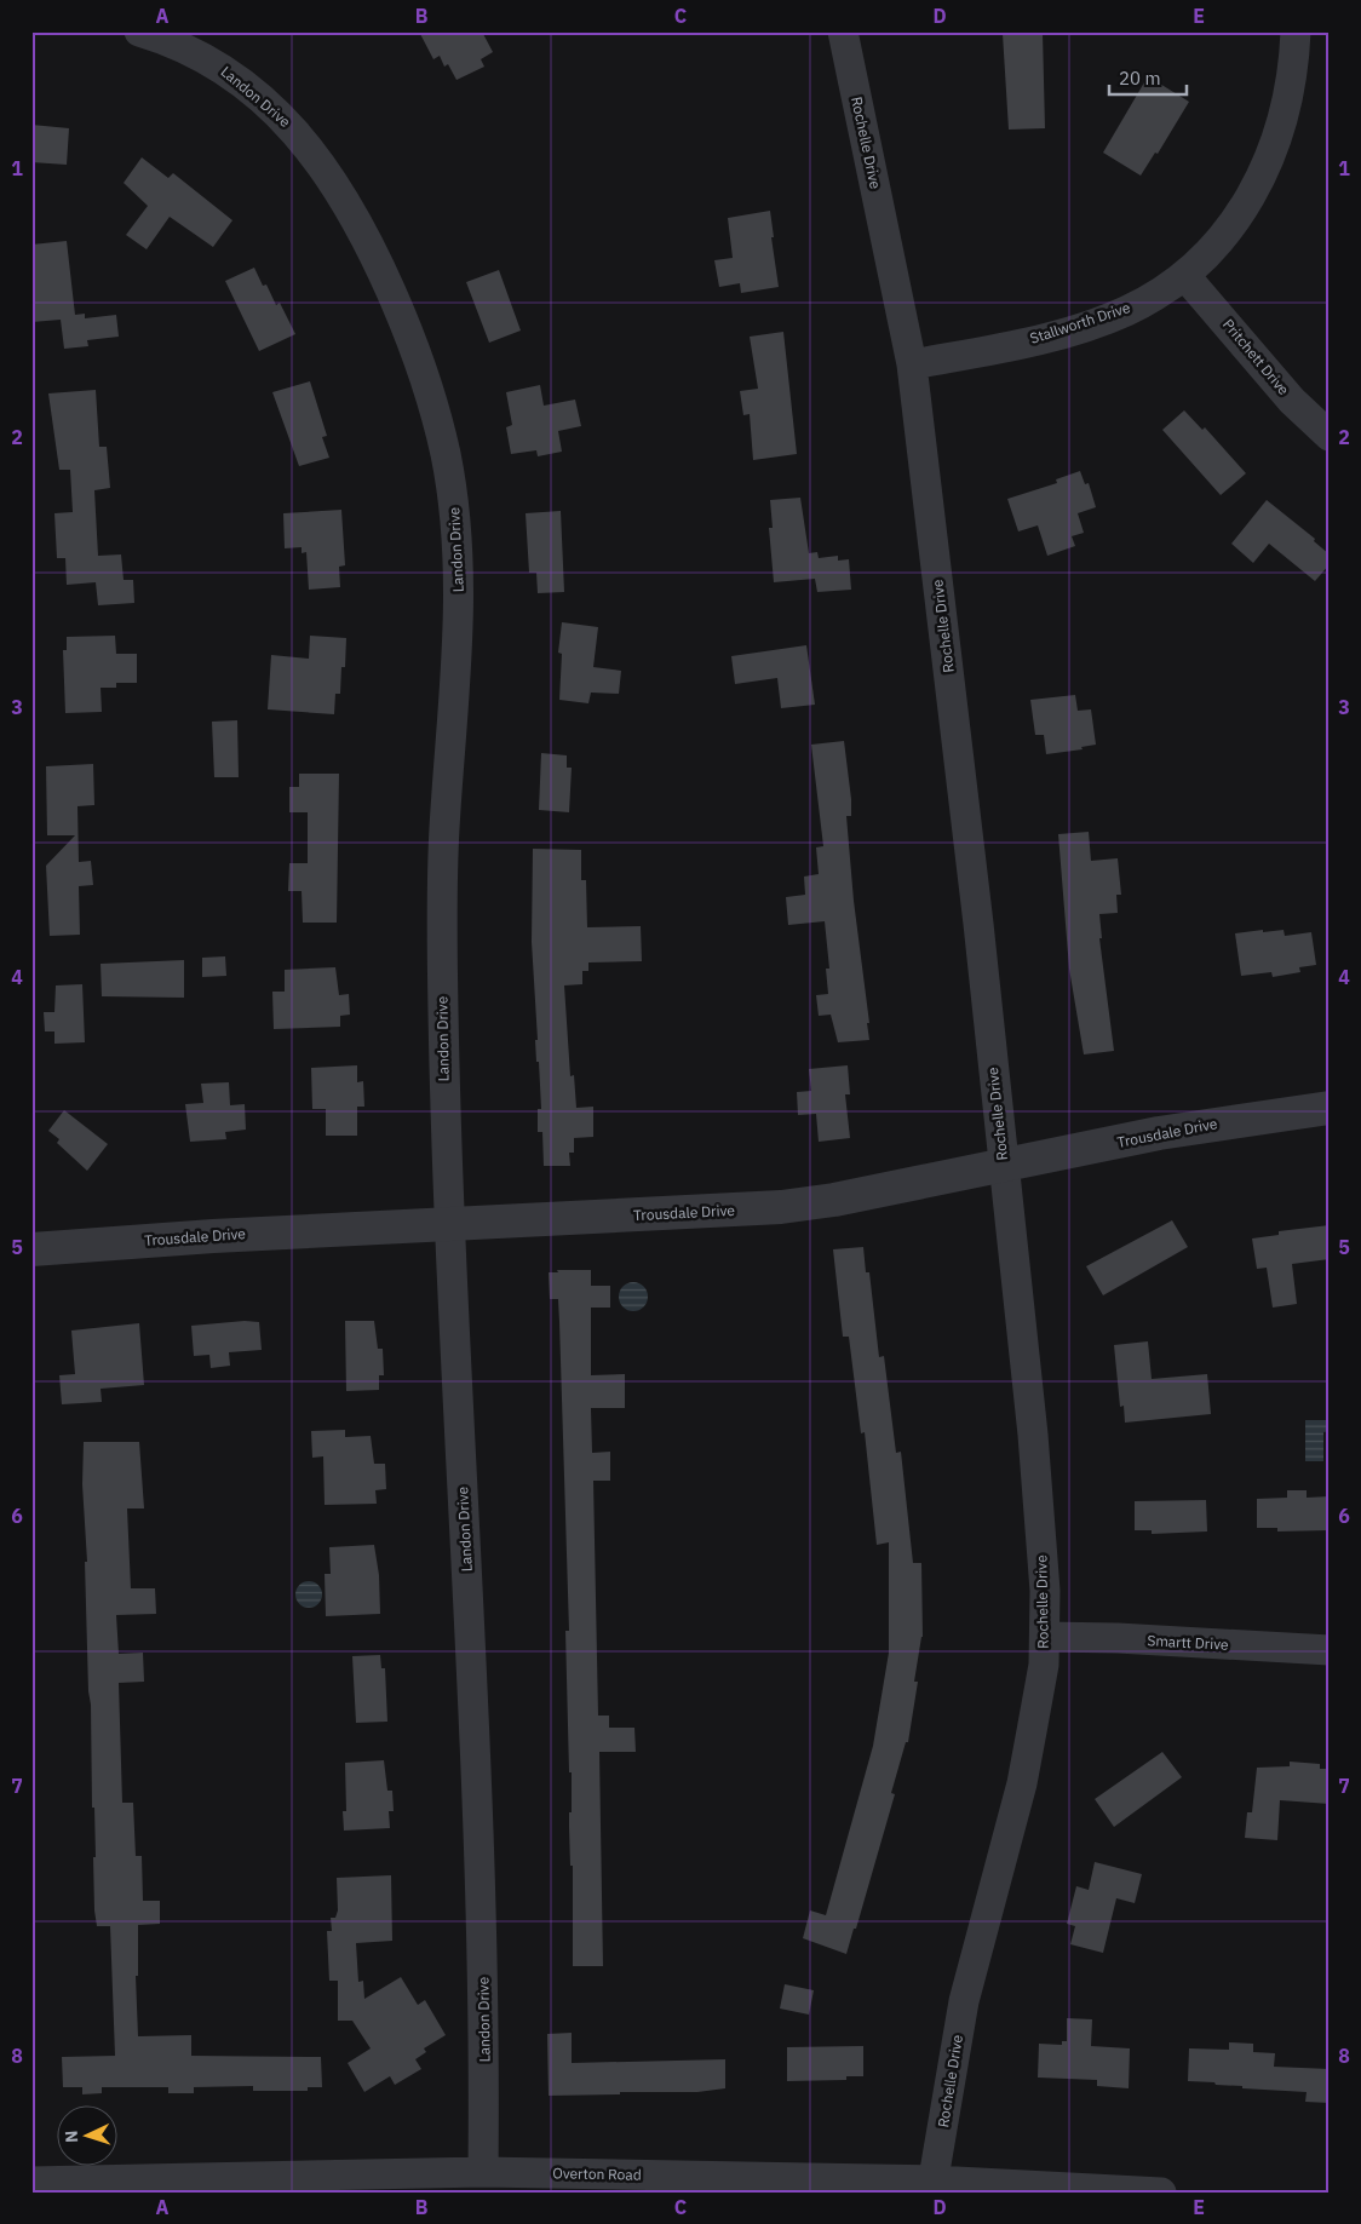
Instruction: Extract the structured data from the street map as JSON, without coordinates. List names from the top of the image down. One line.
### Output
{"streets":{"street":["Landon Drive","Rochelle Drive","Stallworth Drive","Pritchett Drive","Trousdale Drive","Smartt Drive","Overton Road"]},"crossings":[["Landon Drive","Trousdale Drive"],["Landon Drive","Overton Road"],["Rochelle Drive","Stallworth Drive"],["Rochelle Drive","Trousdale Drive"],["Rochelle Drive","Smartt Drive"],["Rochelle Drive","Overton Road"],["Stallworth Drive","Pritchett Drive"]],"scale_bar":"20 m","north":"left","grid":{"columns":["A","B","C","D","E"],"rows":["1","2","3","4","5","6","7","8"]}}
